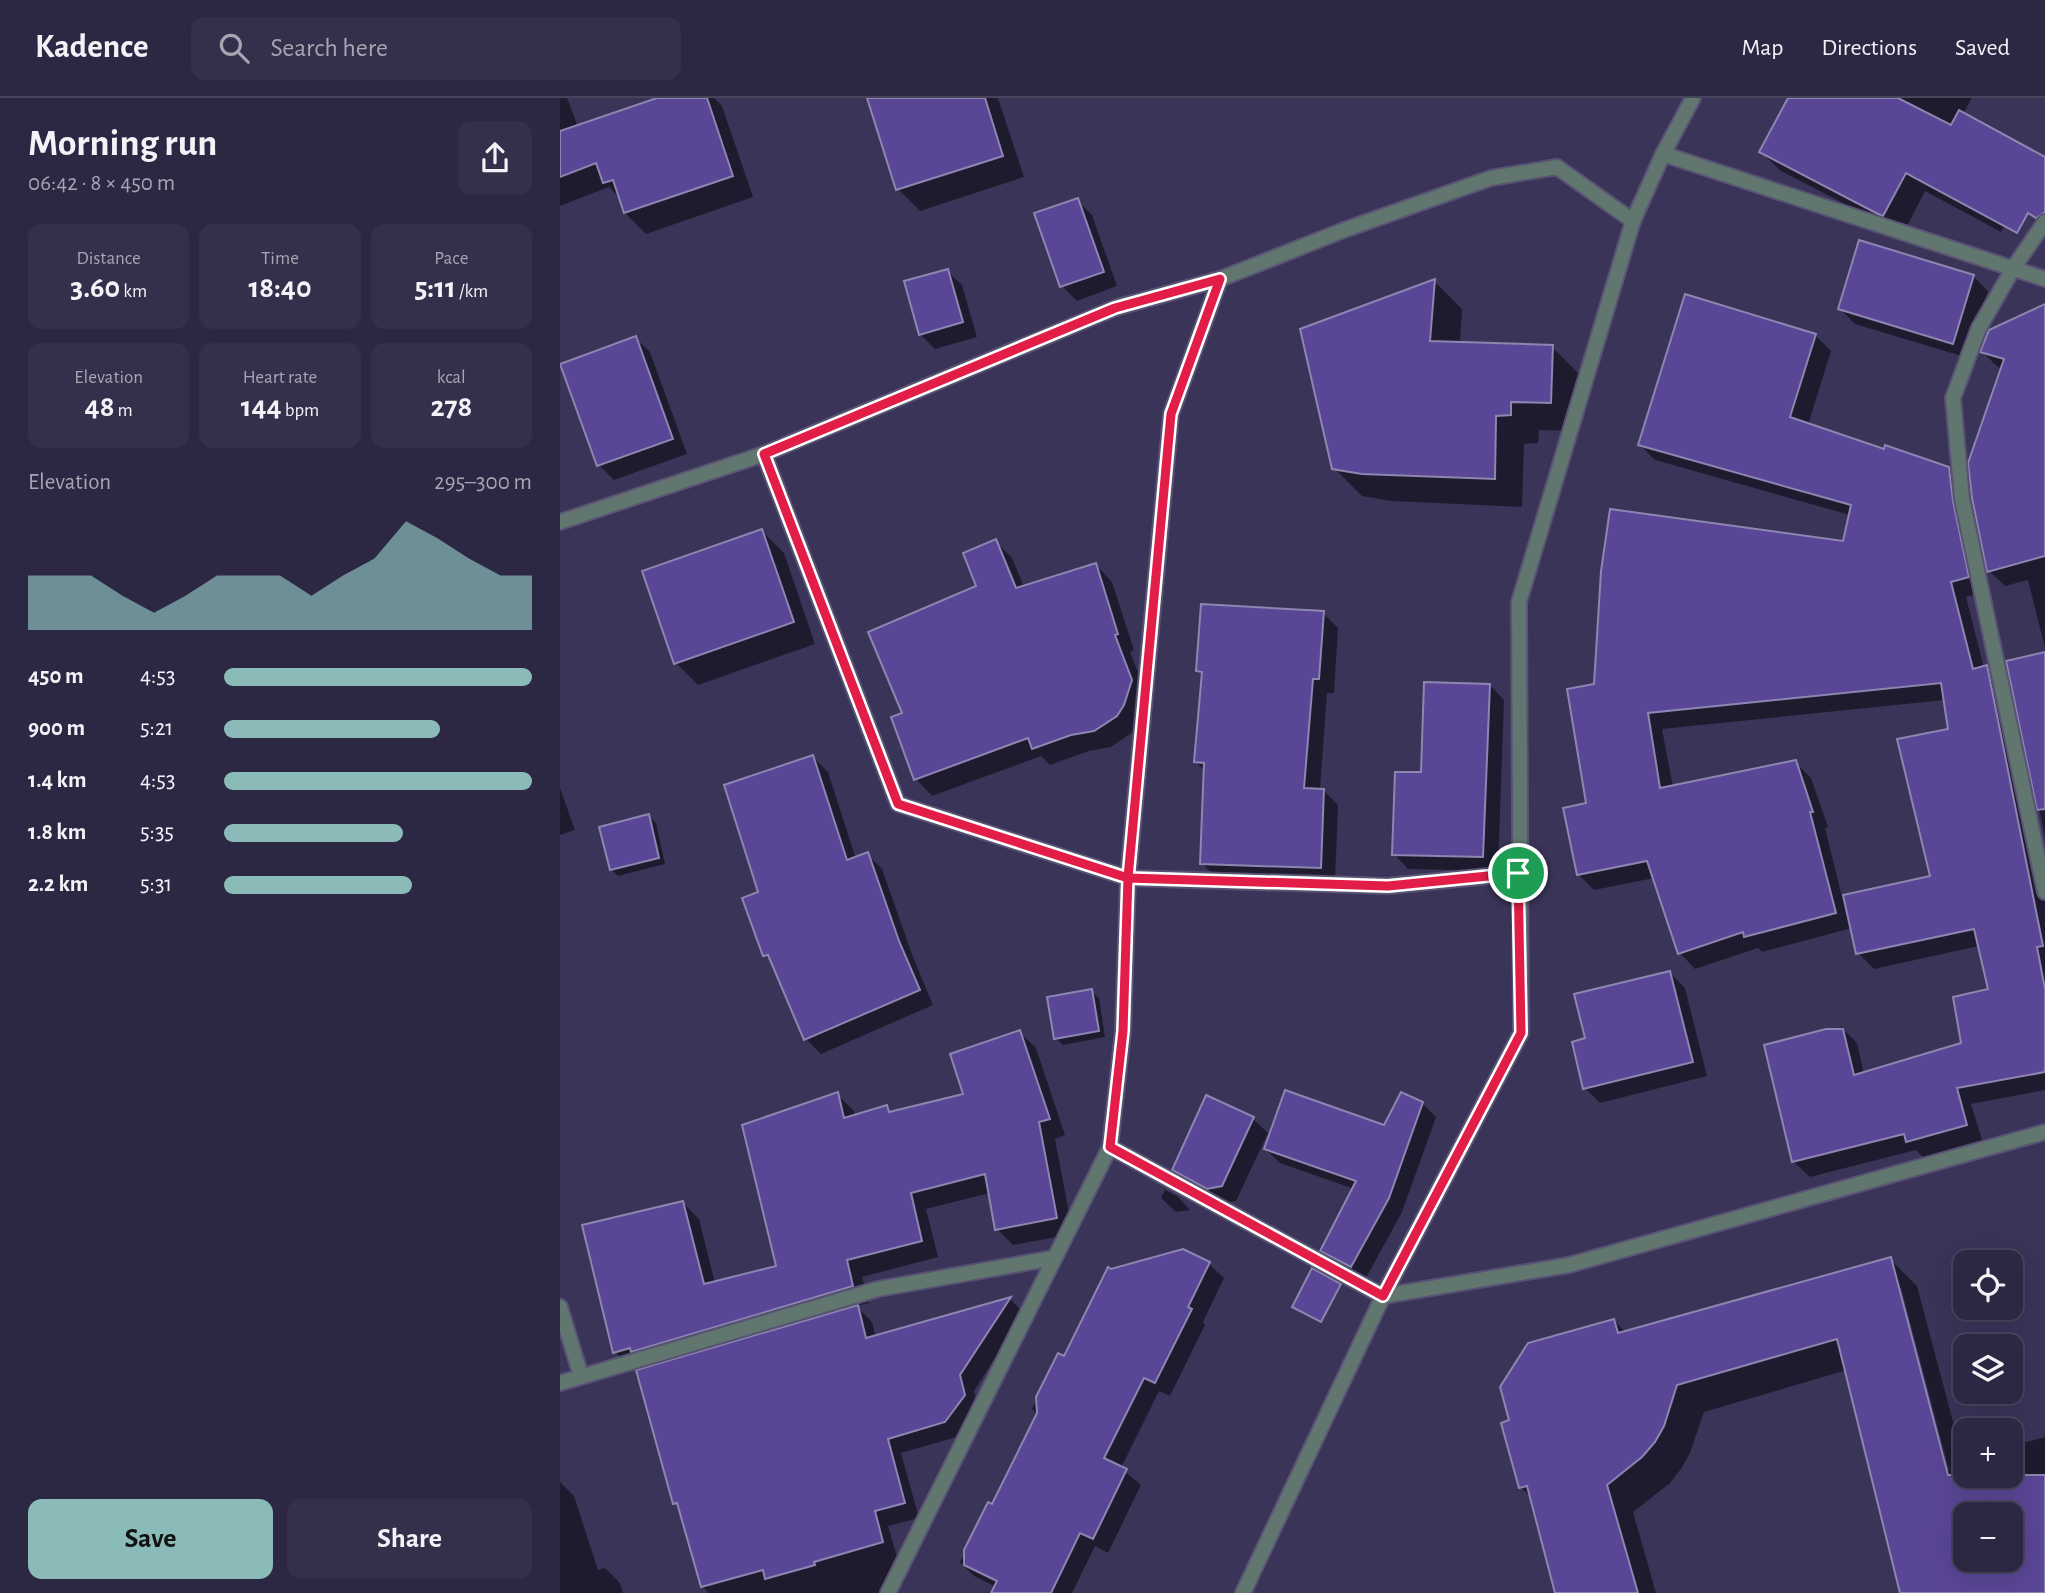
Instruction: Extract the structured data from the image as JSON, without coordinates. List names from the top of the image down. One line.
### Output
{"page":{"header":"Kadence","search":"Search here","nav":["Map","Directions","Saved"],"heading":["Morning run","06:42 · 8 × 450 m"],"stats":[["Distance","3.60 km"],["Time","18:40"],["Pace","5:11 /km"],["Elevation","48 m"],["Heart rate","144 bpm"],["kcal","278"]],"chart":["Elevation","295–300 m"],"list":[{"name":"450 m","note":"4:53"},{"name":"900 m","note":"5:21"},{"name":"1.4 km","note":"4:53"},{"name":"1.8 km","note":"5:35"},{"name":"2.2 km","note":"5:31"}],"map_buttons":["+","−"],"buttons":["Save","Share"]}}
